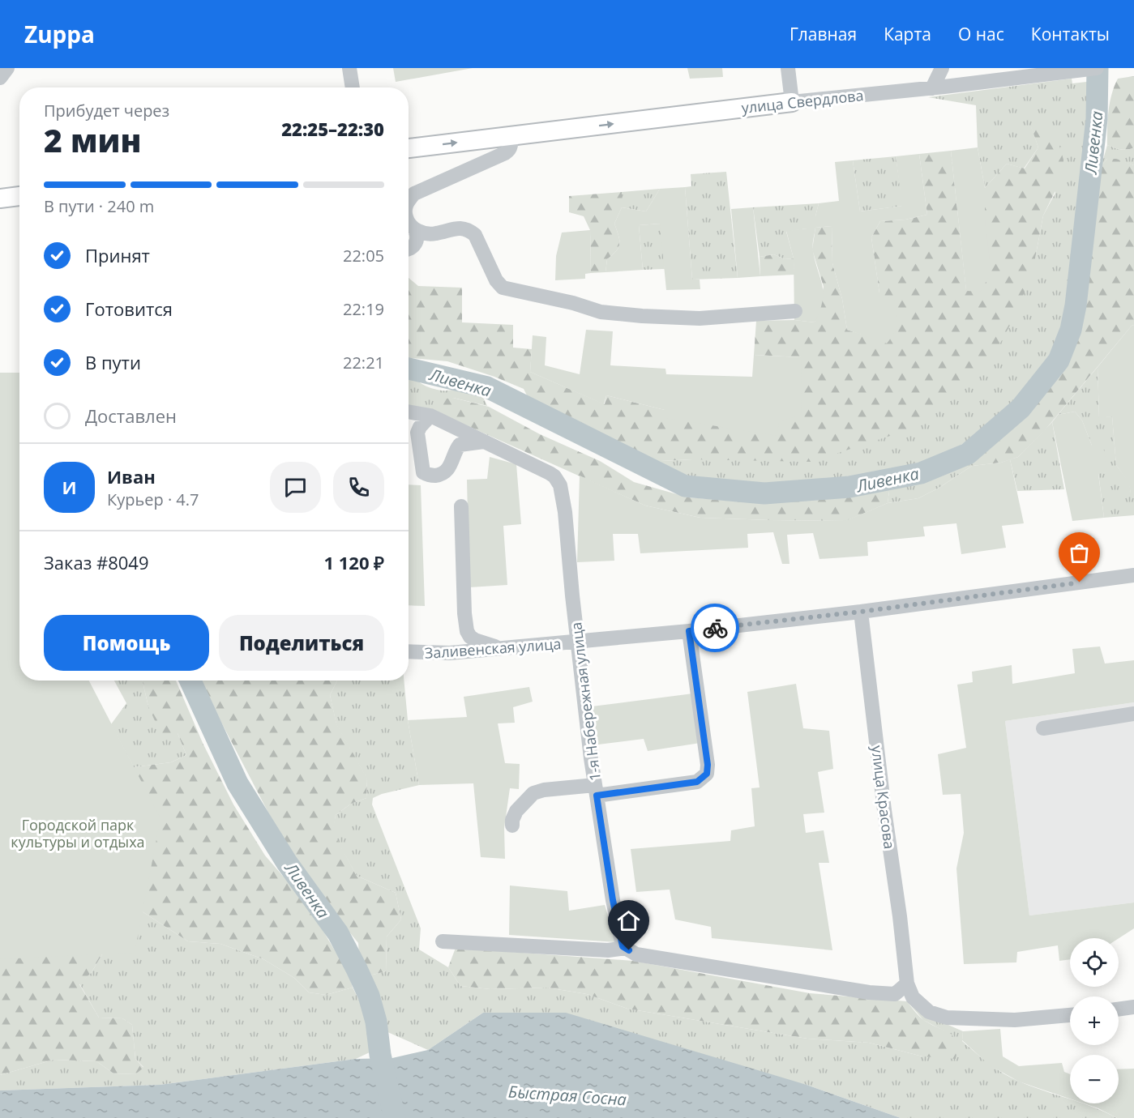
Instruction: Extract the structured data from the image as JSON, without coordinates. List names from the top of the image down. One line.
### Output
{"streets":{"main road":["улица Свердлова"],"street":["Заливенская улица","1-я Набережная улица","улица Красова"]},"crossings":[["Заливенская улица","1-я Набережная улица"],["Заливенская улица","улица Красова"]],"one_way":["улица Свердлова"],"water":["Ливенка","Быстрая Сосна"],"parks":["Городской парк культуры и отдыха"],"page":{"header":"Zuppa","nav":["Главная","Карта","О нас","Контакты"],"heading":["2 мин","Прибудет через","22:25–22:30"],"panel":["Иван","Курьер · 4.7","Заказ #8049","1 120 ₽"],"bar":"В пути · 240 m","list":[["Принят","22:05"],["Готовится","22:19"],["В пути","22:21"],"Доставлен"],"round":"И","buttons":["Помощь","Поделиться"],"map_buttons":["+","−"]}}
